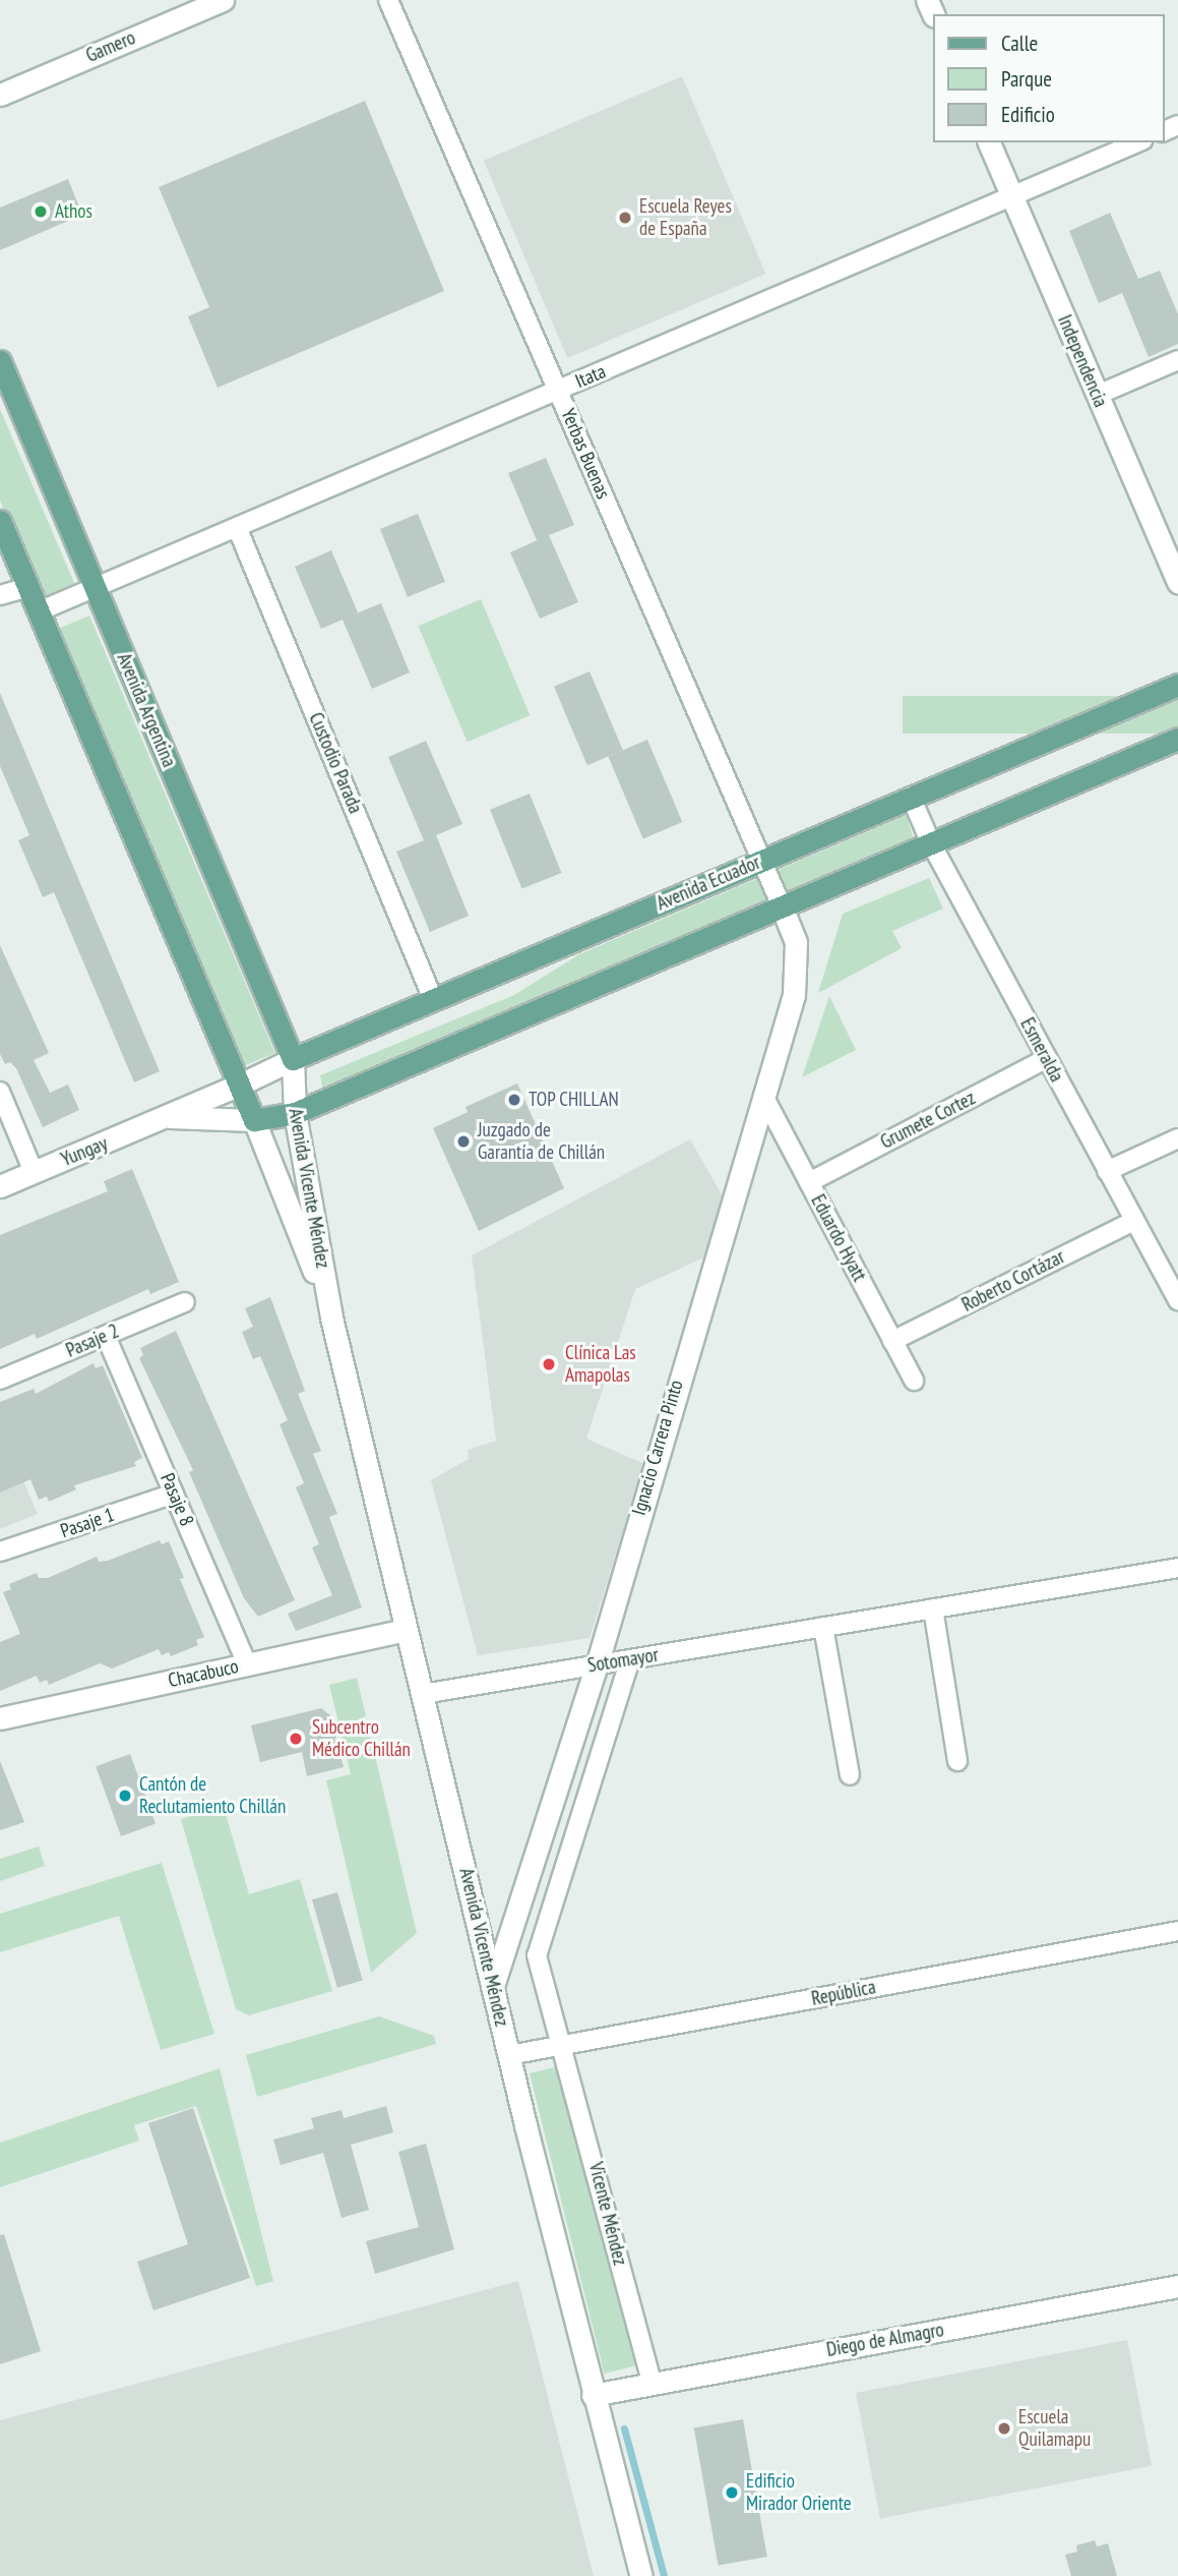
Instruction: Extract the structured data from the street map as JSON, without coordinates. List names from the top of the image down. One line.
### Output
{"streets":{"main road":["Avenida Argentina","Avenida Ecuador","Avenida Vicente Méndez"],"street":["Gamero","Independencia","Itata","Yerbas Buenas","Custodio Parada","Esmeralda","Grumete Cortez","Yungay","Eduardo Hyatt","Roberto Cortázar","Pasaje 2","Ignacio Carrera Pinto","Pasaje 8","Pasaje 1","Sotomayor","Chacabuco","República","Vicente Méndez","Diego de Almagro"]},"crossings":[["Independencia","Itata"],["Itata","Yerbas Buenas"],["Itata","Avenida Argentina"],["Itata","Custodio Parada"],["Yerbas Buenas","Avenida Ecuador"],["Yerbas Buenas","Ignacio Carrera Pinto"],["Avenida Argentina","Avenida Ecuador"],["Avenida Argentina","Avenida Vicente Méndez"],["Custodio Parada","Avenida Ecuador"],["Avenida Ecuador","Esmeralda"],["Avenida Ecuador","Yungay"],["Avenida Ecuador","Avenida Vicente Méndez"],["Esmeralda","Grumete Cortez"],["Esmeralda","Roberto Cortázar"],["Grumete Cortez","Eduardo Hyatt"],["Yungay","Avenida Vicente Méndez"],["Avenida Vicente Méndez","Ignacio Carrera Pinto"],["Avenida Vicente Méndez","Sotomayor"],["Avenida Vicente Méndez","Chacabuco"],["Avenida Vicente Méndez","República"],["Avenida Vicente Méndez","Diego de Almagro"],["Eduardo Hyatt","Roberto Cortázar"],["Eduardo Hyatt","Ignacio Carrera Pinto"],["Pasaje 2","Pasaje 8"],["Ignacio Carrera Pinto","Sotomayor"],["Pasaje 8","Pasaje 1"],["Pasaje 8","Chacabuco"],["República","Vicente Méndez"],["Vicente Méndez","Diego de Almagro"]],"places":["Athos","Escuela Reyes de España","TOP CHILLAN","Juzgado de Garantía de Chillán","Clínica Las Amapolas","Subcentro Médico Chillán","Cantón de Reclutamiento Chillán","Escuela Quilamapu","Edificio Mirador Oriente"],"legend":["Calle","Parque","Edificio"]}
